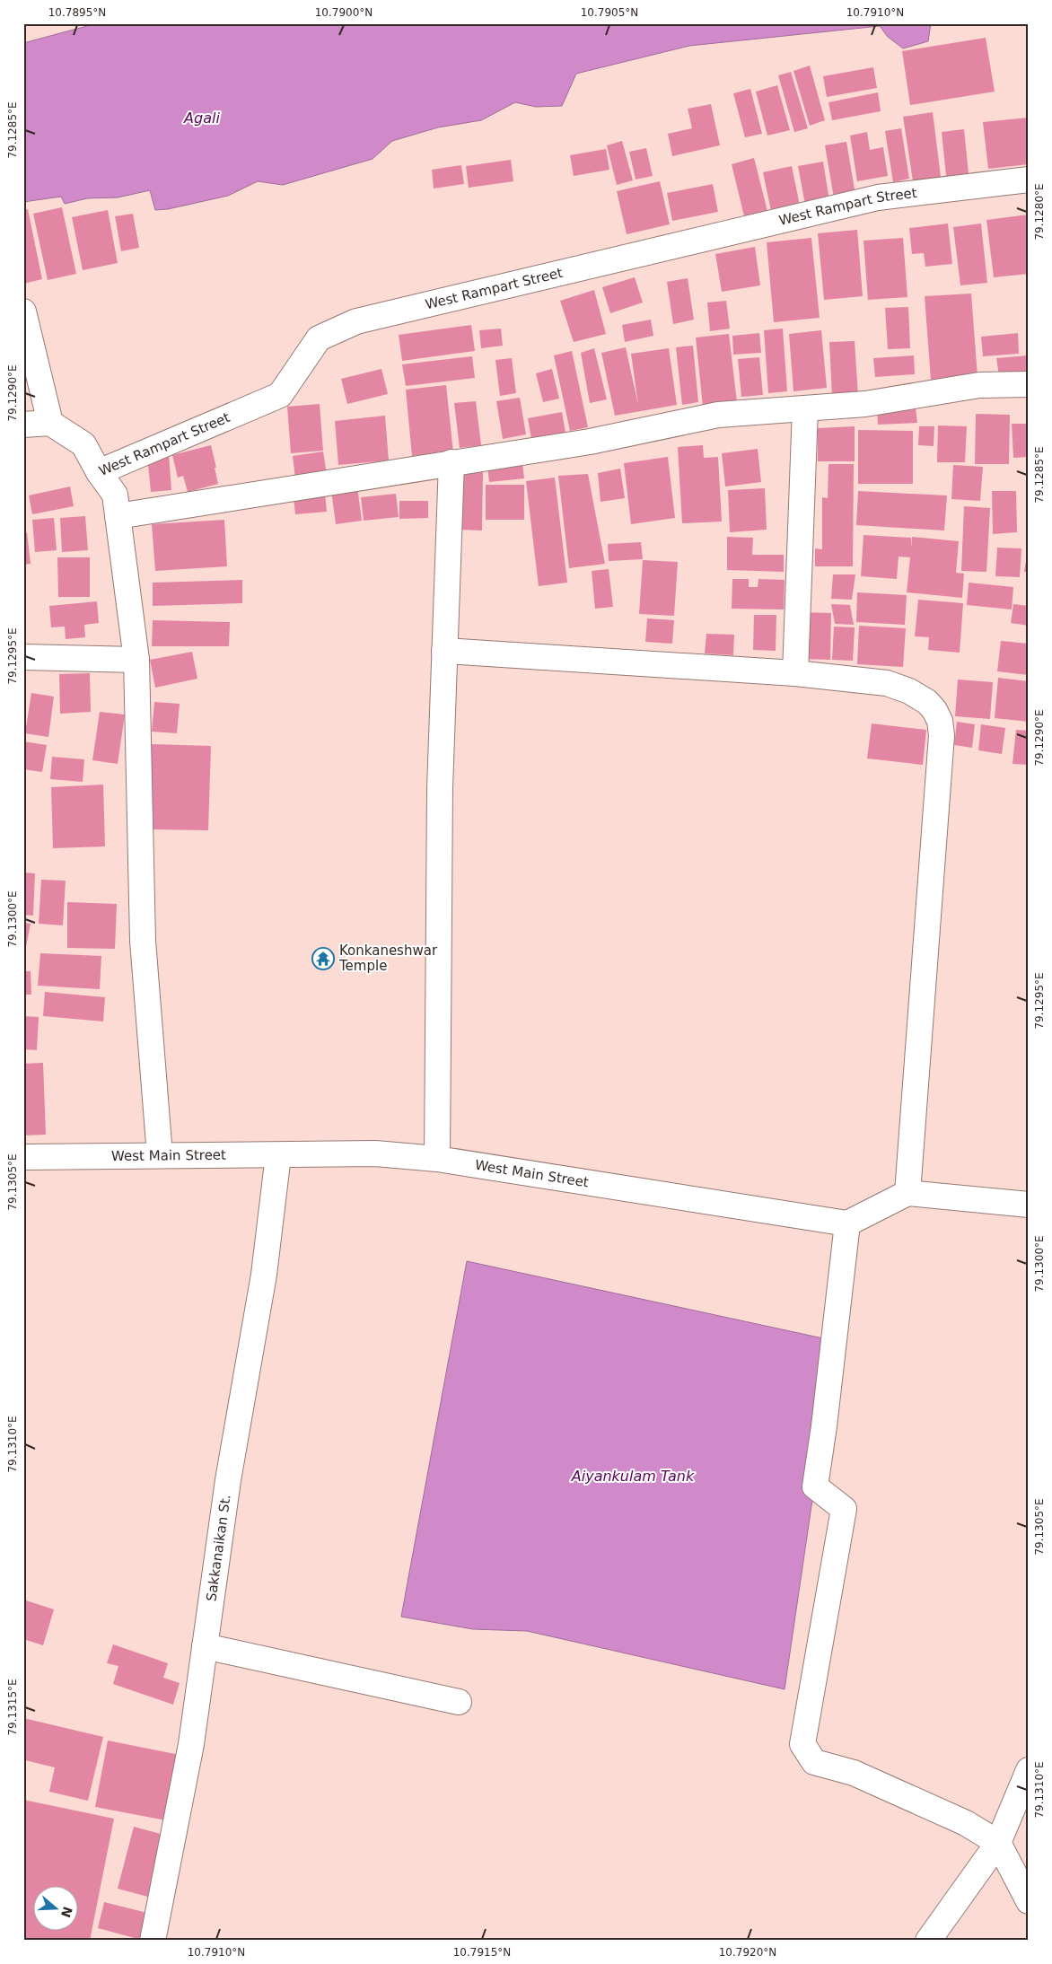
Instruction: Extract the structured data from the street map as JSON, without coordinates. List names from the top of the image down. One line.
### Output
{"streets":{"street":["West Rampart Street","West Main Street","Sakkanaikan St."]},"crossings":[["West Main Street","Sakkanaikan St."]],"water":["Agali","Aiyankulam Tank"],"places":{"temple":["Konkaneshwar Temple"]},"north":"right","coordinates":["10.7895°N","10.7900°N","10.7905°N","10.7910°N","79.1285°E","79.1280°E","79.1290°E","79.1295°E","79.1300°E","79.1305°E","79.1310°E","79.1315°E","10.7915°N","10.7920°N"]}
